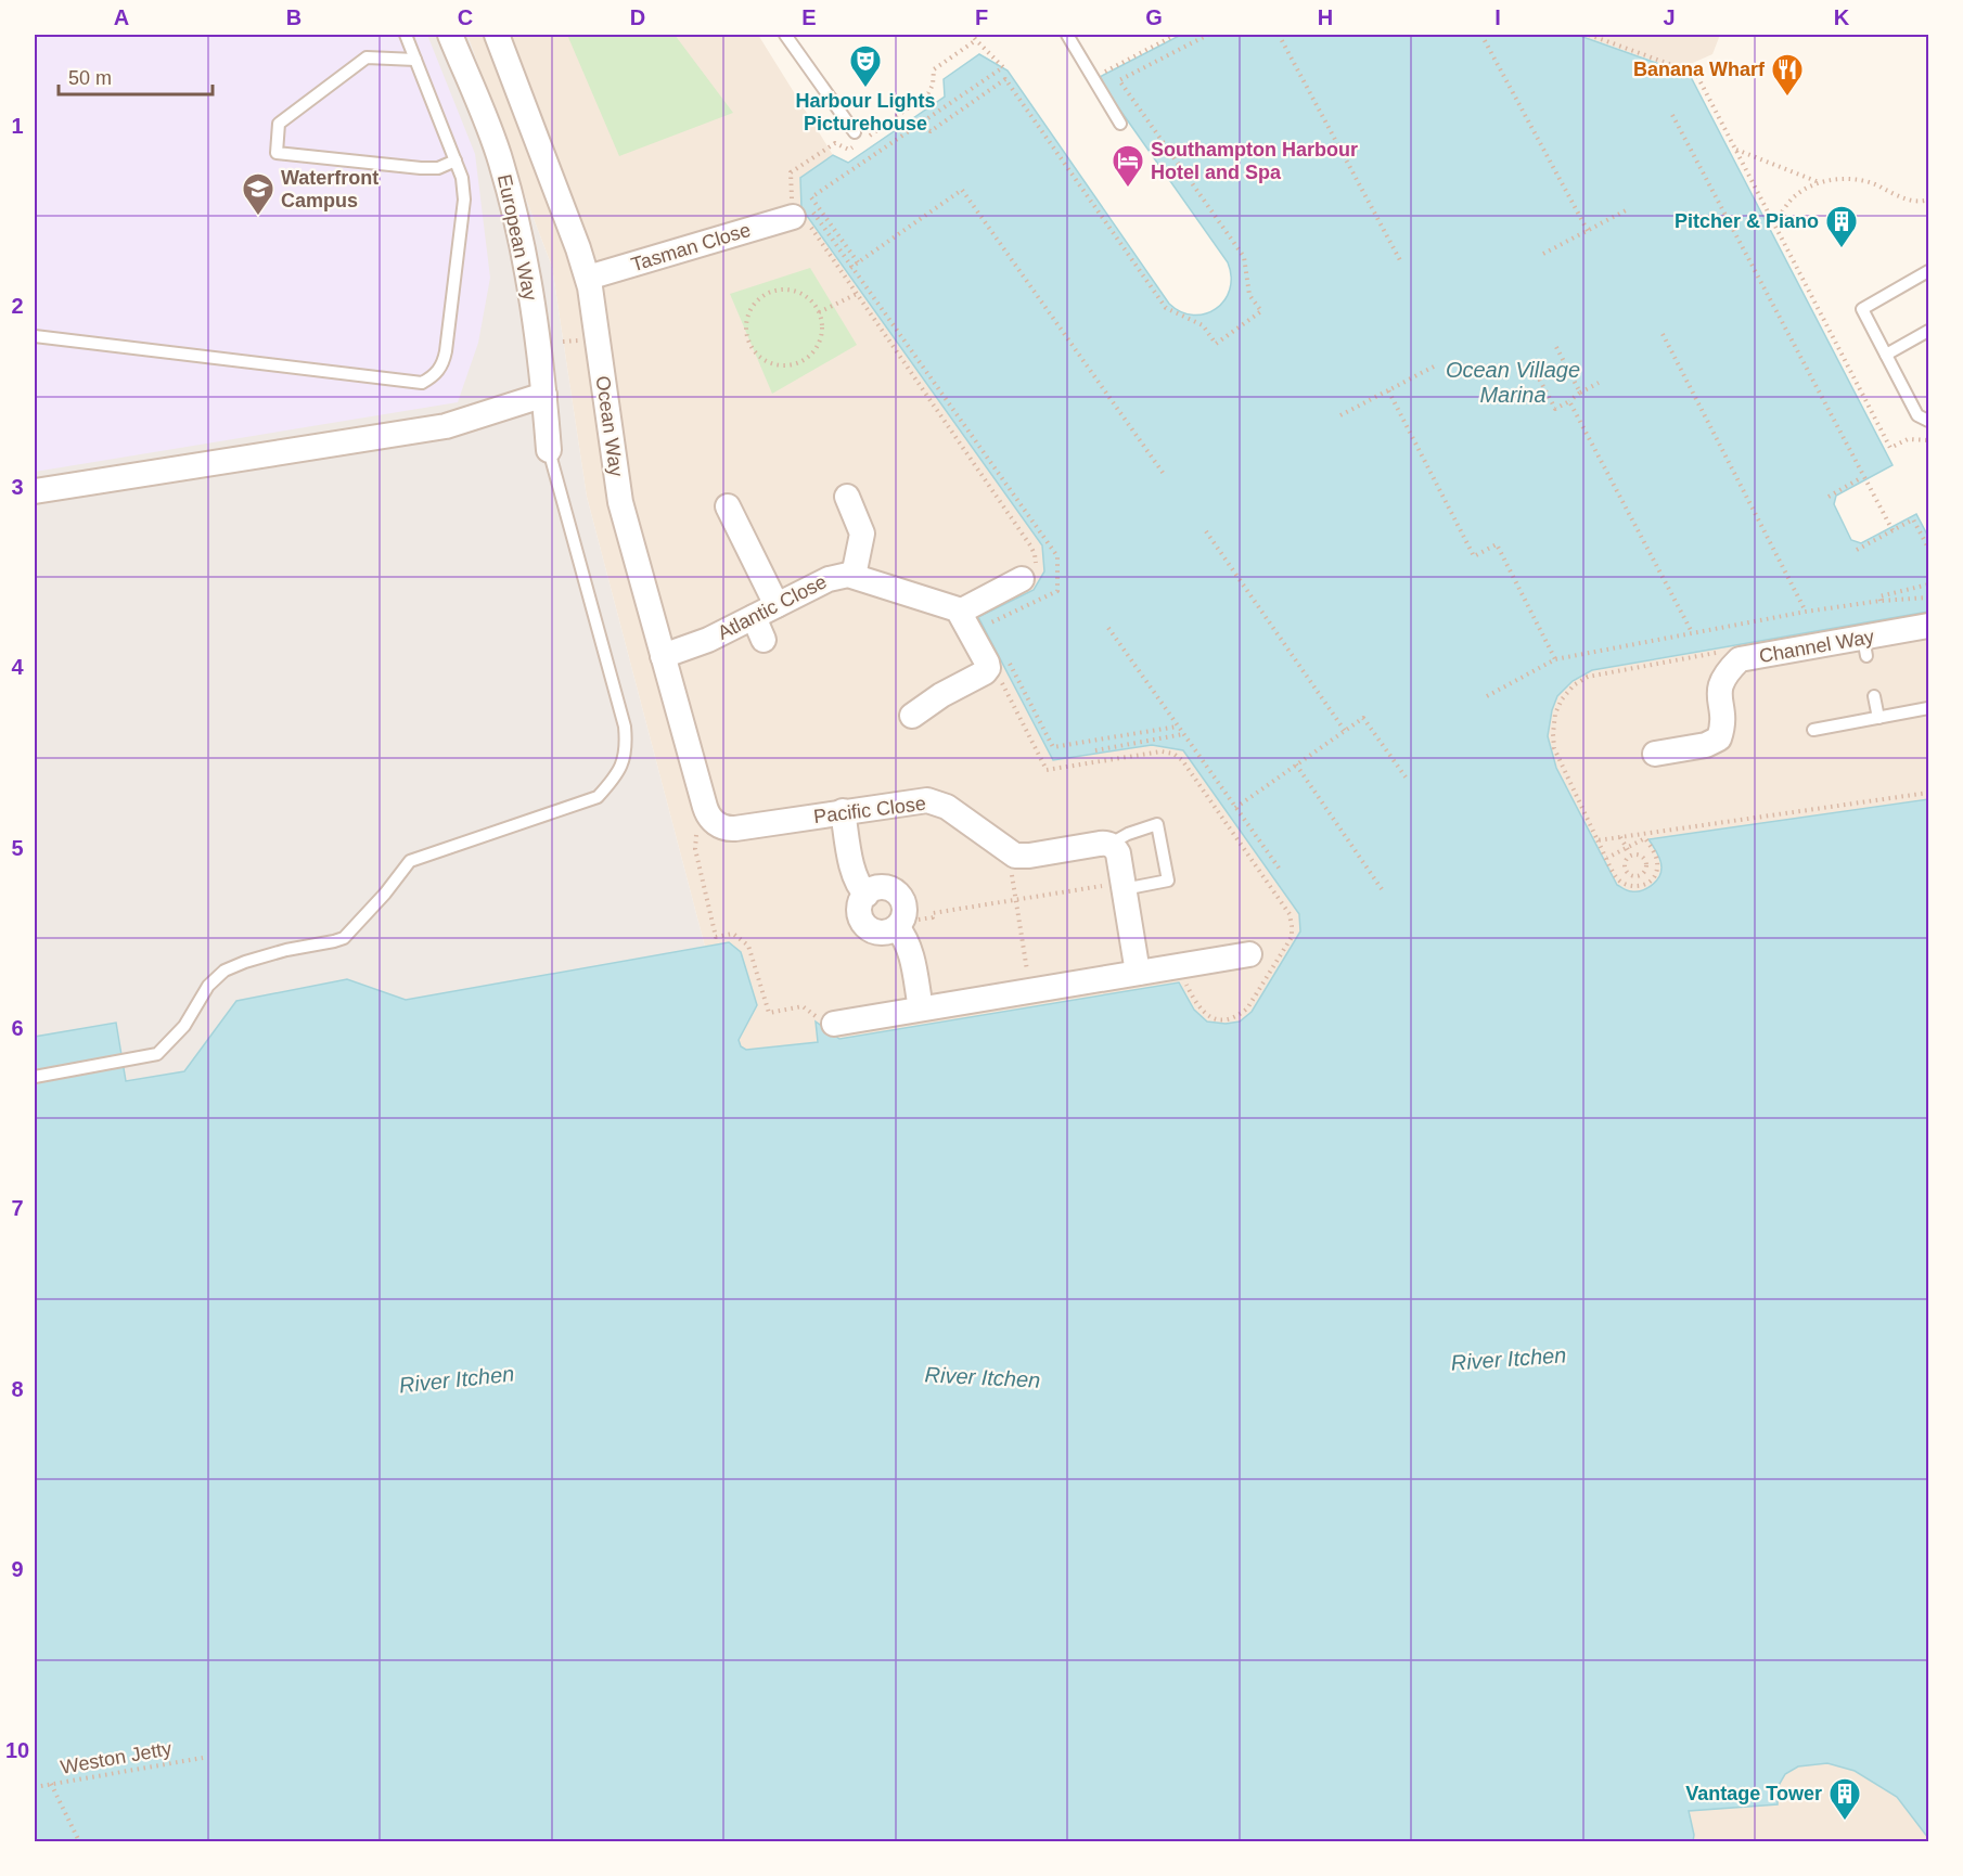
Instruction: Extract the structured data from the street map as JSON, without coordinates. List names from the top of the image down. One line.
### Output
{"streets":{"street":["European Way","Tasman Close","Ocean Way","Atlantic Close","Channel Way","Pacific Close"],"path":["Weston Jetty"]},"crossings":[["Tasman Close","Ocean Way"],["Ocean Way","Atlantic Close"],["Ocean Way","Pacific Close"]],"water":["Ocean Village Marina","River Itchen"],"places":{"theatre":["Harbour Lights Picturehouse"],"restaurant":["Banana Wharf"],"hotel":["Southampton Harbour Hotel and Spa"],"school or university":["Waterfront Campus"],"building":["Pitcher & Piano","Vantage Tower"]},"scale_bar":"50 m","grid":{"columns":["A","B","C","D","E","F","G","H","I","J","K"],"rows":["1","2","3","4","5","6","7","8","9","10"]}}
